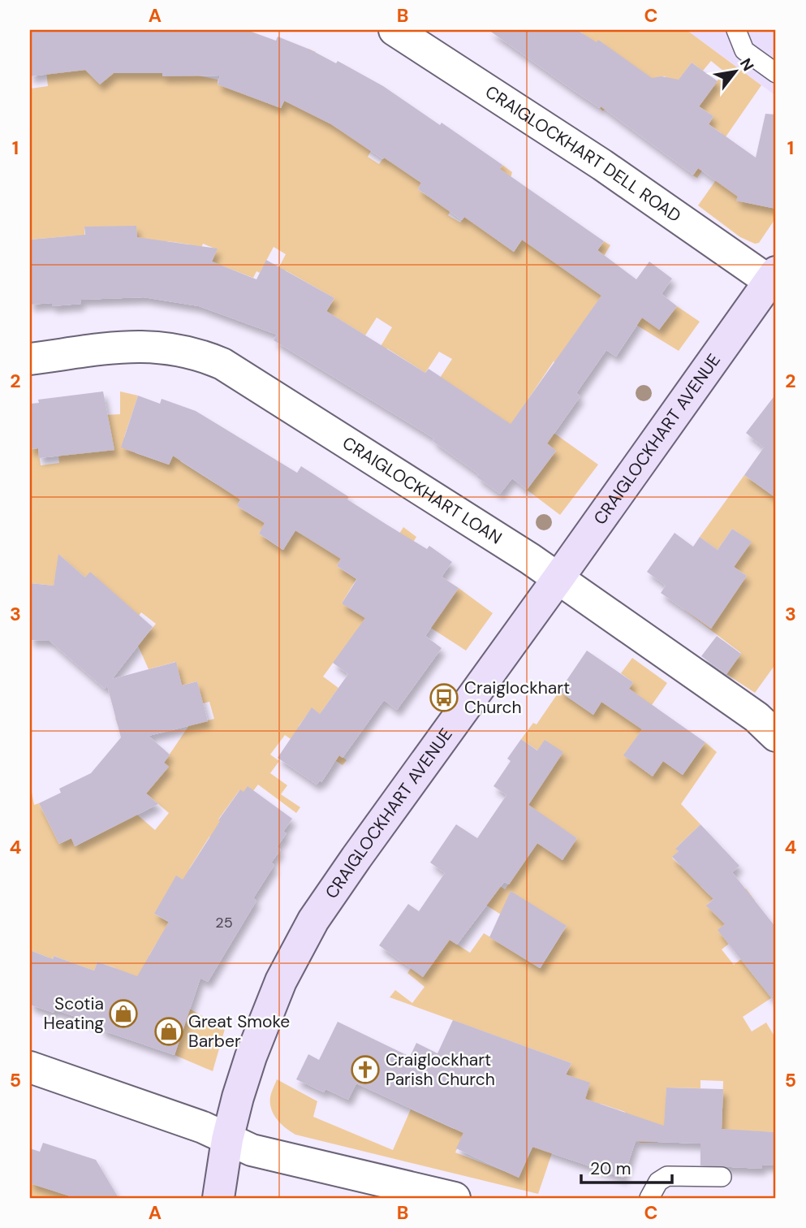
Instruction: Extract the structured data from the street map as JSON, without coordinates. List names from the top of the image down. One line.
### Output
{"streets":{"street":["CRAIGLOCKHART DELL ROAD","CRAIGLOCKHART AVENUE","CRAIGLOCKHART LOAN"]},"crossings":[["CRAIGLOCKHART DELL ROAD","CRAIGLOCKHART AVENUE"],["CRAIGLOCKHART AVENUE","CRAIGLOCKHART LOAN"]],"places":{"bus stop":["Craiglockhart Church"],"shop":["Scotia Heating","Great Smoke Barber"],"church":["Craiglockhart Parish Church"]},"house_numbers":["25"],"scale_bar":"20 m","north":"top right","grid":{"columns":["A","B","C"],"rows":["1","2","3","4","5"]}}
